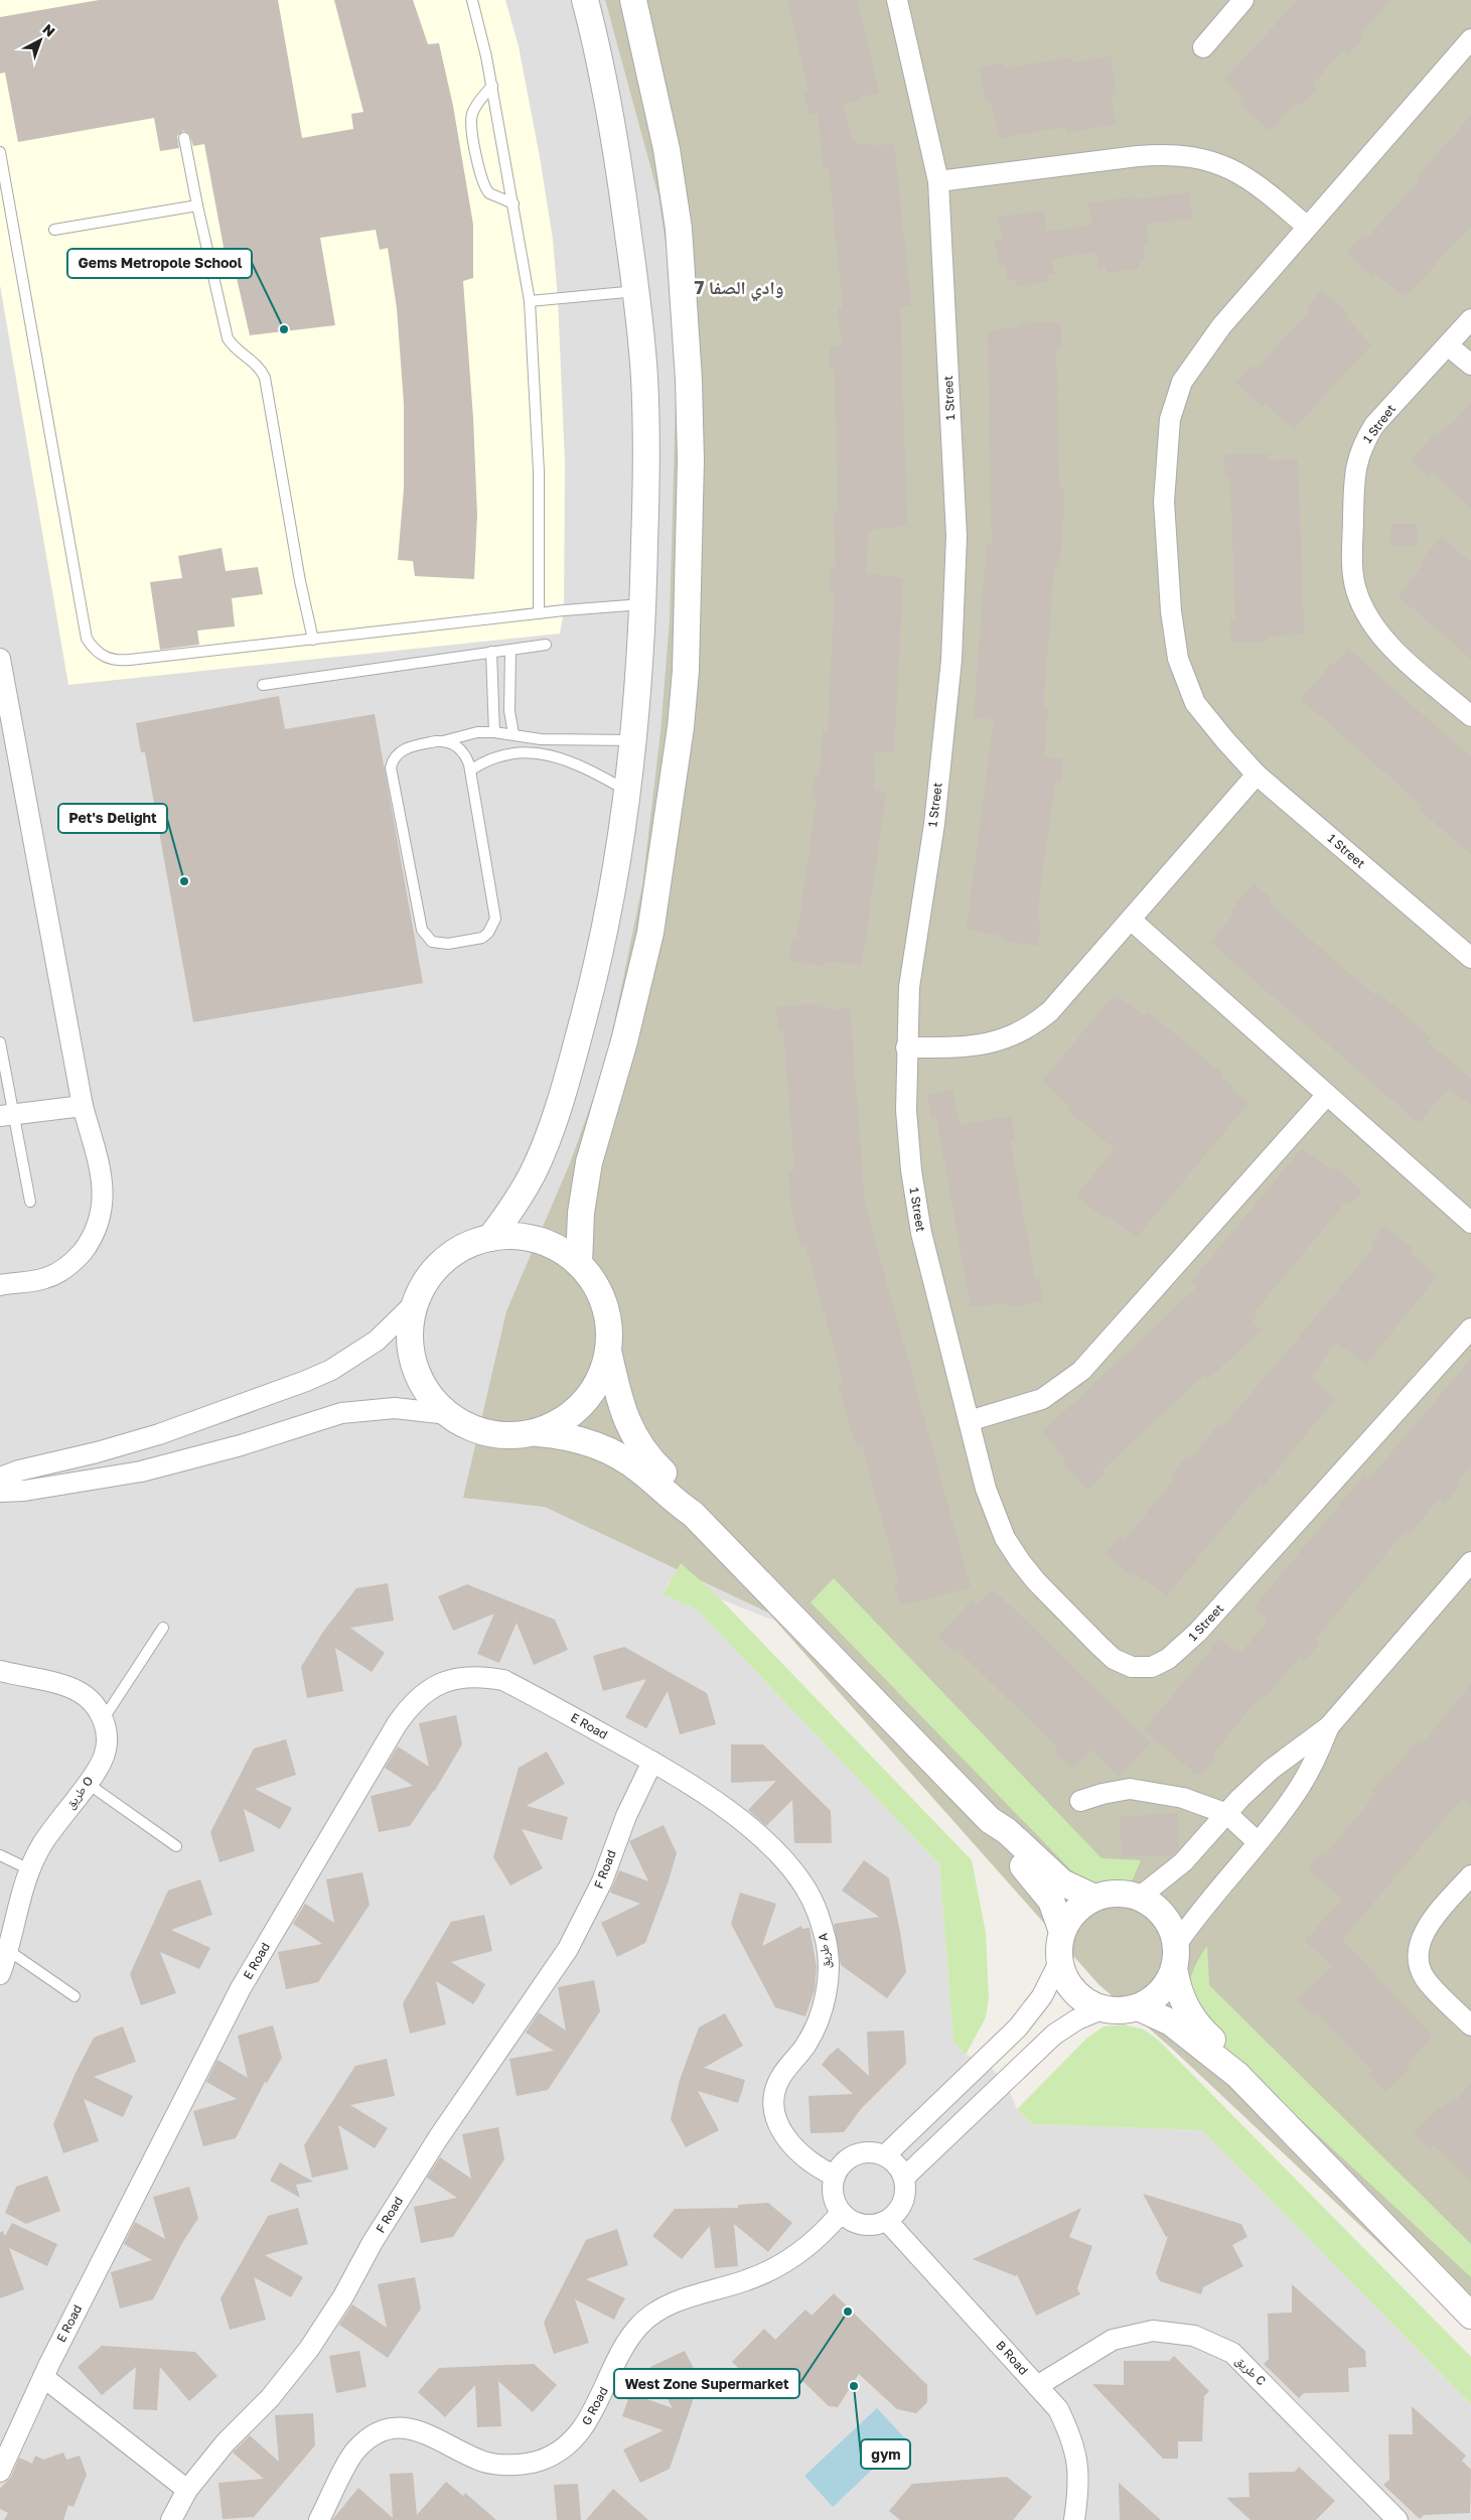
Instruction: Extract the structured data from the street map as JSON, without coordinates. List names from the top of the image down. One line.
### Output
{"streets":{"street":["1 Street","E Road","طريق O","F Road","طريق A","B Road","طريق C","G Road"]},"crossings":[["E Road","F Road"],["E Road","طريق A"],["F Road","طريق A"],["طريق A","B Road"],["طريق A","G Road"],["B Road","طريق C"],["B Road","G Road"]],"districts":["وادي الصفا 7"],"places":["Gems Metropole School","Pet's Delight","West Zone Supermarket","gym"],"north":"top right"}
